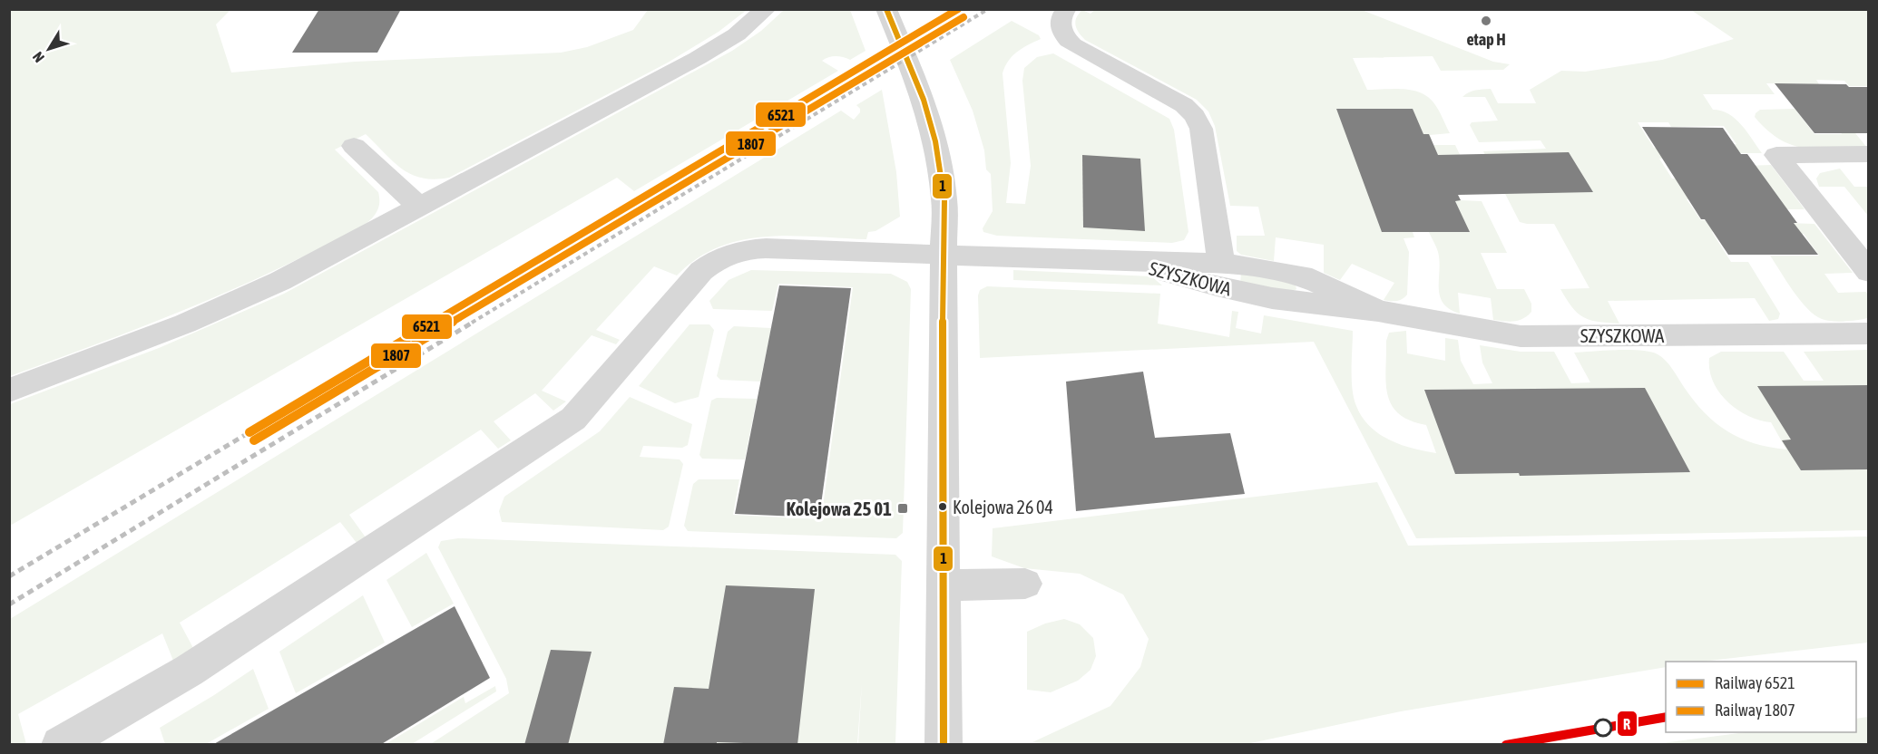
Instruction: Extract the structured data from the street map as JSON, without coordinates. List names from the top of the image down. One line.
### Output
{"streets":{"street":["SZYSZKOWA"]},"places":{"other":["etap H","Kolejowa 26 04"],"transit":["Kolejowa 25 01"]},"lines":["rail line 6521","transit line 1","rail line 1807","transit line R"],"legend":["Railway 6521","Railway 1807"],"north":"bottom left"}
